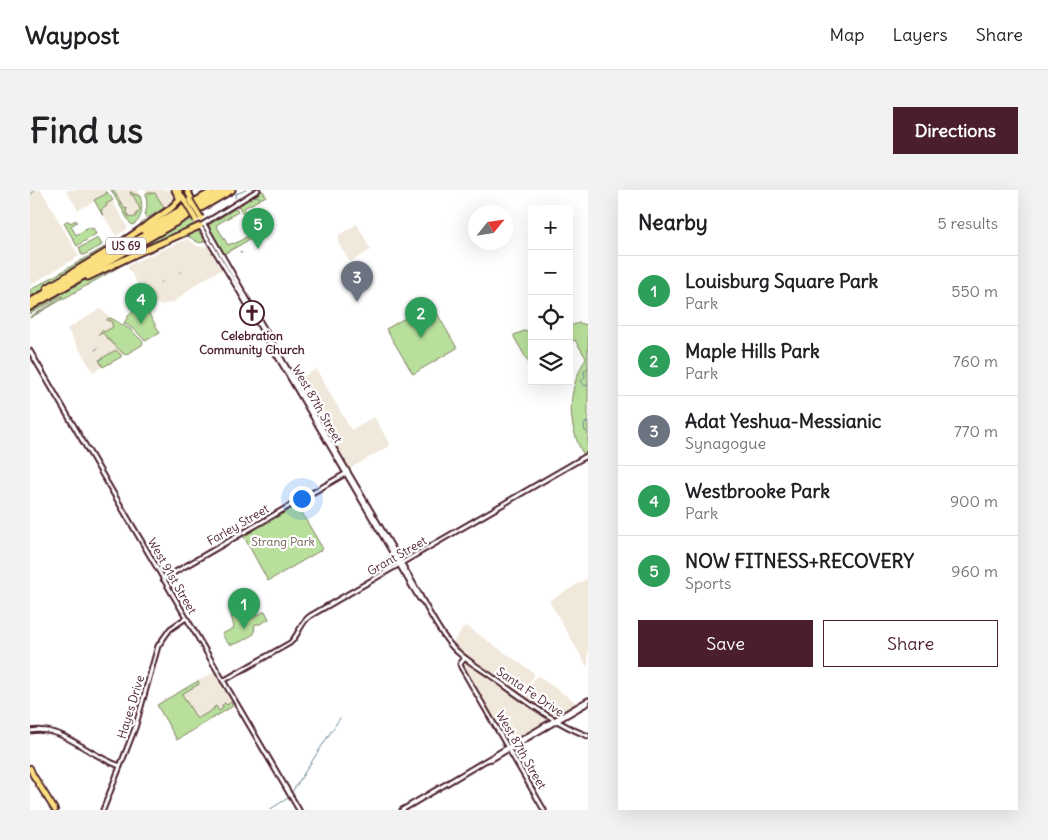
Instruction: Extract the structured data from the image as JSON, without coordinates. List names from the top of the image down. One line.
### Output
{"streets":{"highway":["US 69"],"main road":["West 87th Street"],"street":["Farley Street","Grant Street","West 91st Street","Santa Fe Drive","Hayes Drive"]},"crossings":[["West 87th Street","Farley Street"],["West 87th Street","Grant Street"],["West 87th Street","Santa Fe Drive"],["Farley Street","West 91st Street"],["Grant Street","West 91st Street"],["West 91st Street","Hayes Drive"]],"parks":["Strang Park"],"places":{"church":["Celebration Community Church"]},"north":"top right","page":{"header":"Waypost","nav":["Map","Layers","Share"],"buttons":["Directions",["Save","Share"]],"title":"Find us","heading":["Nearby","5 results"],"map_buttons":["+","−"],"pins":["5","3","4","2","1"],"list":[{"mark":"1","name":"Louisburg Square Park","note":"Park","value":"550 m"},{"mark":"2","name":"Maple Hills Park","note":"Park","value":"760 m"},{"mark":"3","name":"Adat Yeshua-Messianic","note":"Synagogue","value":"770 m"},{"mark":"4","name":"Westbrooke Park","note":"Park","value":"900 m"},{"mark":"5","name":"NOW FITNESS+RECOVERY","note":"Sports","value":"960 m"}]}}
